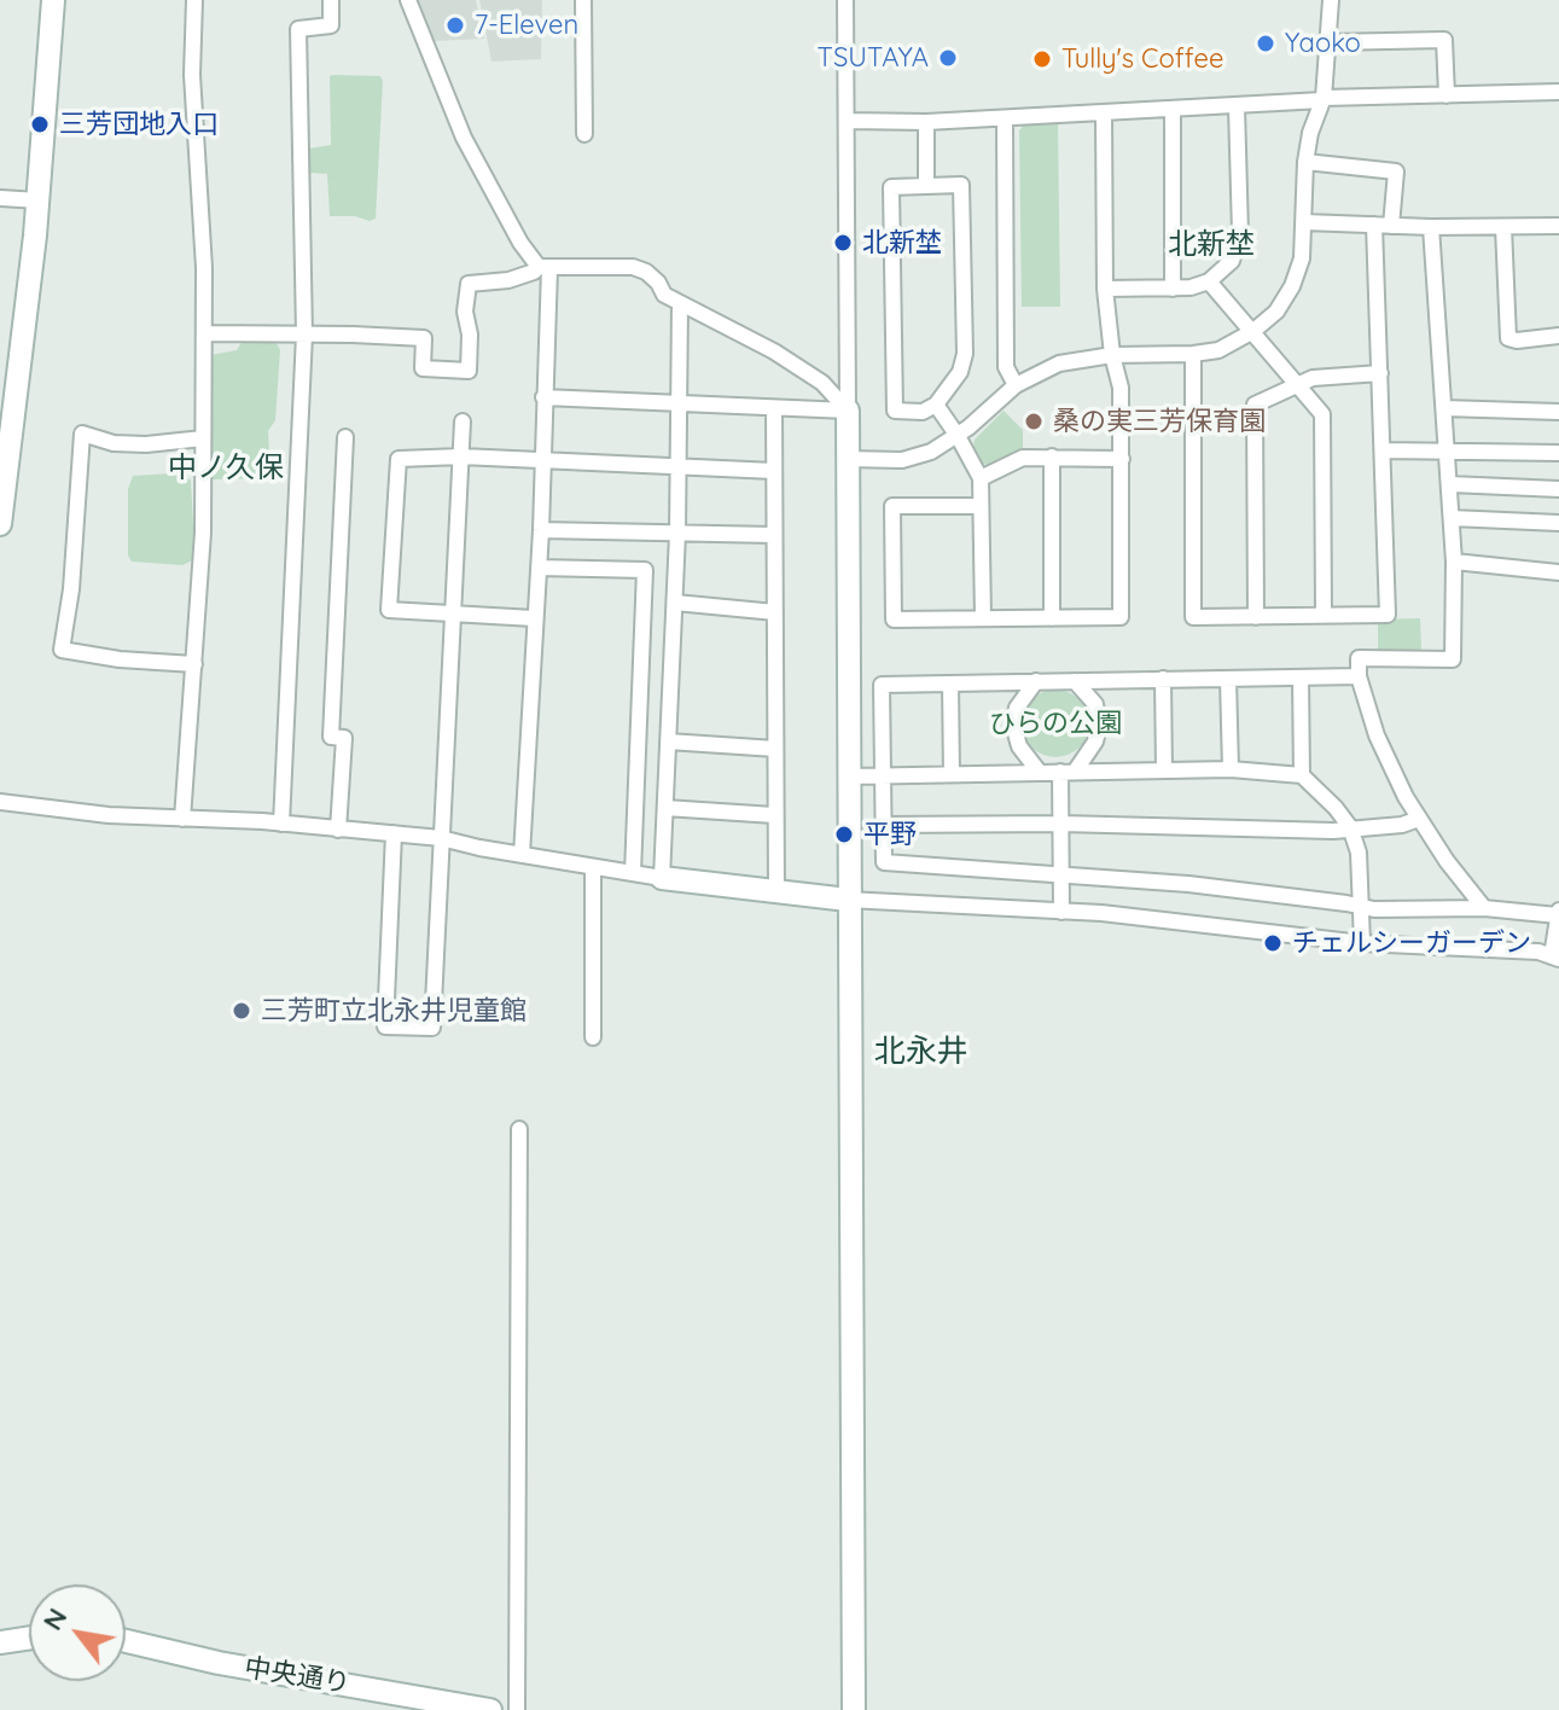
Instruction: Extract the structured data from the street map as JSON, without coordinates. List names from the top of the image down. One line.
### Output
{"streets":{"street":["中央通り"]},"districts":["北新埜","中ノ久保","北永井"],"parks":["ひらの公園"],"places":["7-Eleven","Yaoko","TSUTAYA","Tully's Coffee","三芳団地入口","北新埜","桑の実三芳保育園","平野","チェルシーガーデン","三芳町立北永井児童館"],"north":"top left"}
